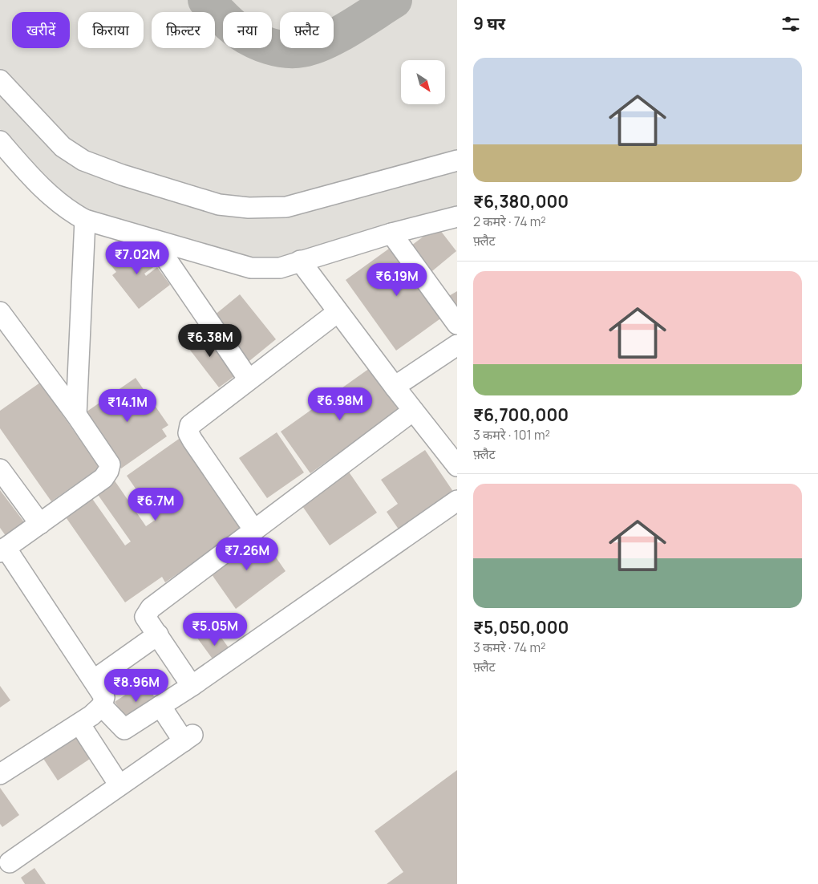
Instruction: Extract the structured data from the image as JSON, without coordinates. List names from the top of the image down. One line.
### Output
{"north":"bottom right","page":{"heading":"9 घर","chip":["खरीदें","किराया","फ़िल्टर","नया","फ़्लैट"],"list":[{"name":"₹6,380,000","note":"2 कमरे · 74 m² · फ़्लैट"},{"name":"₹6,700,000","note":"3 कमरे · 101 m² · फ़्लैट"},{"name":"₹5,050,000","note":"3 कमरे · 74 m² · फ़्लैट"}],"price":["₹7.02M","₹6.19M","₹6.38M","₹6.98M","₹14.1M","₹6.7M","₹7.26M","₹5.05M","₹8.96M"]}}
